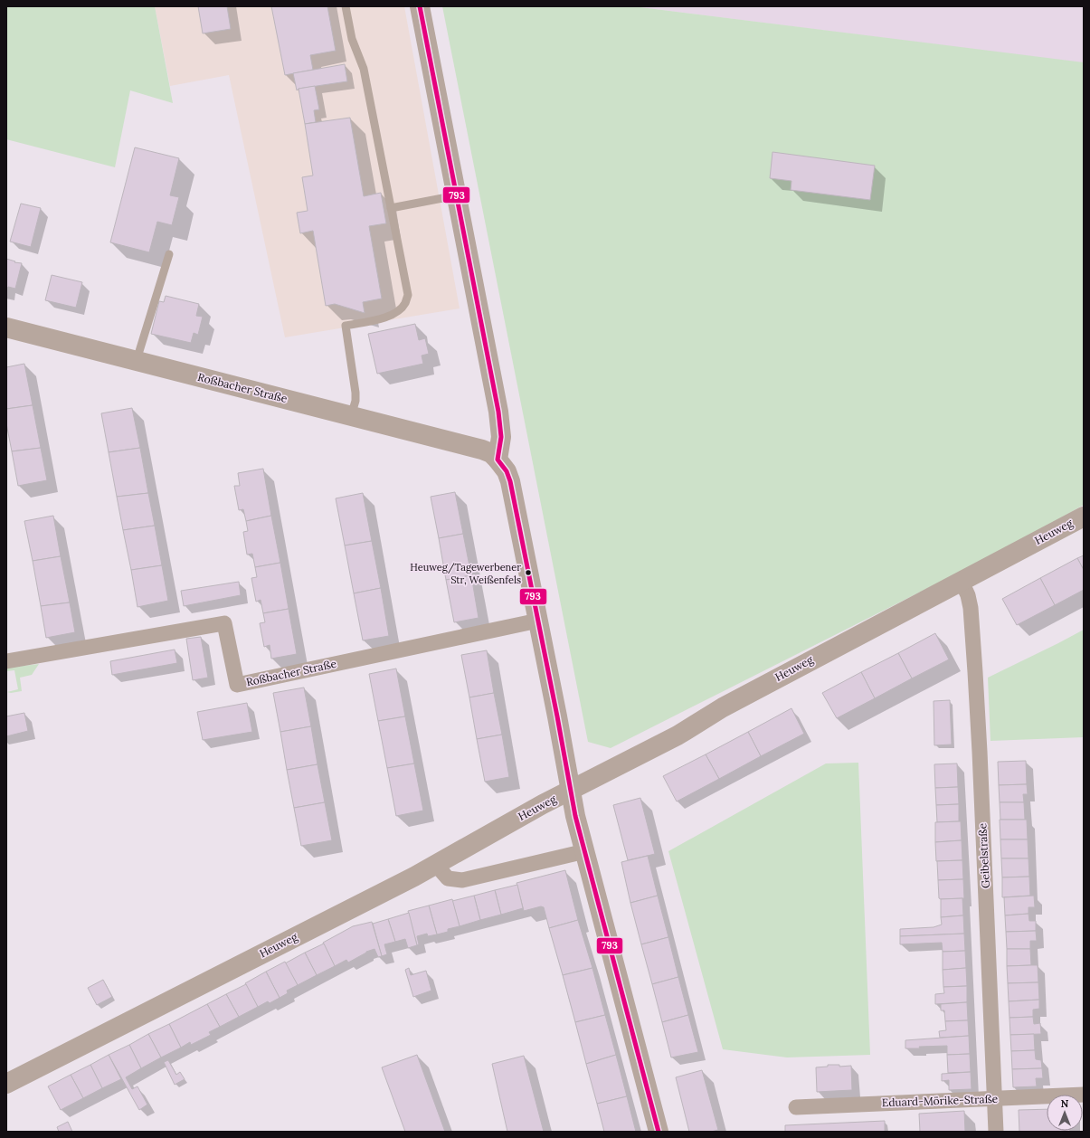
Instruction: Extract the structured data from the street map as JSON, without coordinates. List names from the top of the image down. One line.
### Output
{"streets":{"street":["Roßbacher Straße","Heuweg","Geibelstraße","Eduard-Mörike-Straße"]},"crossings":[["Heuweg","Geibelstraße"],["Geibelstraße","Eduard-Mörike-Straße"]],"places":["Heuweg/Tagewerbener Str, Weißenfels"],"lines":["transit line 793"],"north":"top"}
